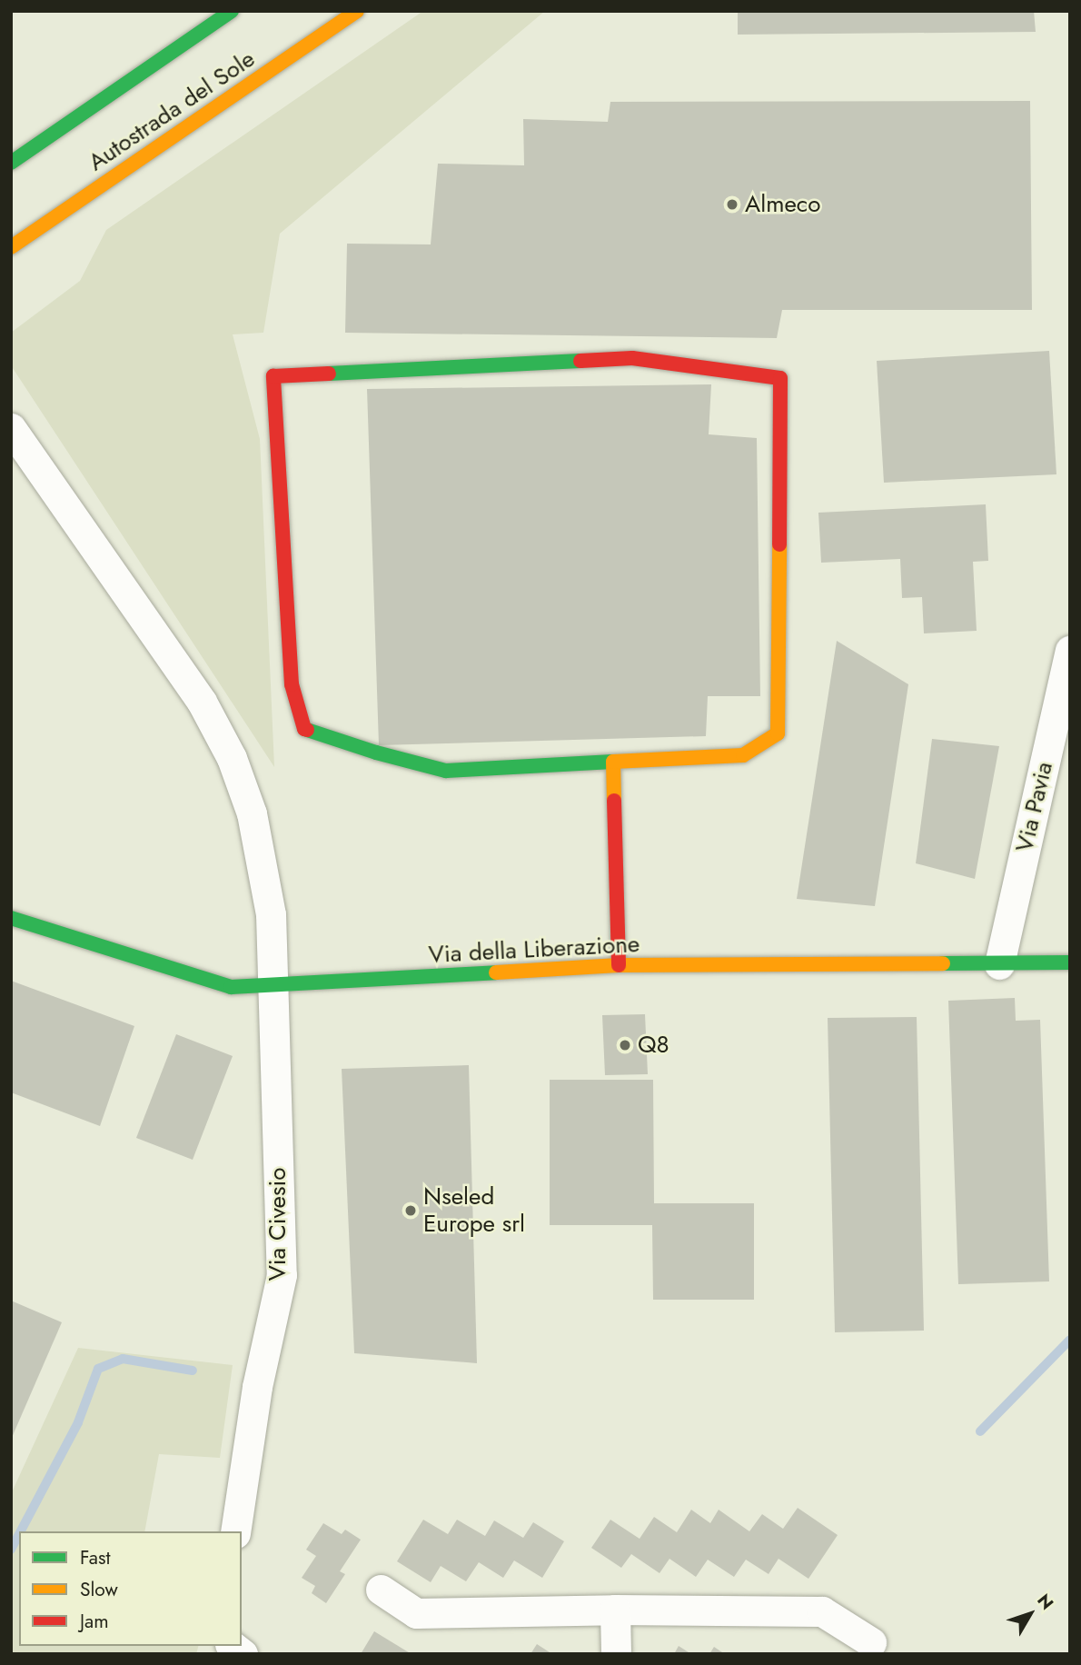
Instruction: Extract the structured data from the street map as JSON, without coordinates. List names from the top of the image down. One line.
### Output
{"streets":{"main road":["Autostrada del Sole","Via della Liberazione"],"street":["Via Pavia","Via Civesio"]},"crossings":[["Via Pavia","Via della Liberazione"],["Via della Liberazione","Via Civesio"]],"places":["Almeco","Q8","Nseled Europe srl"],"legend":["Fast","Slow","Jam"],"north":"top right"}
